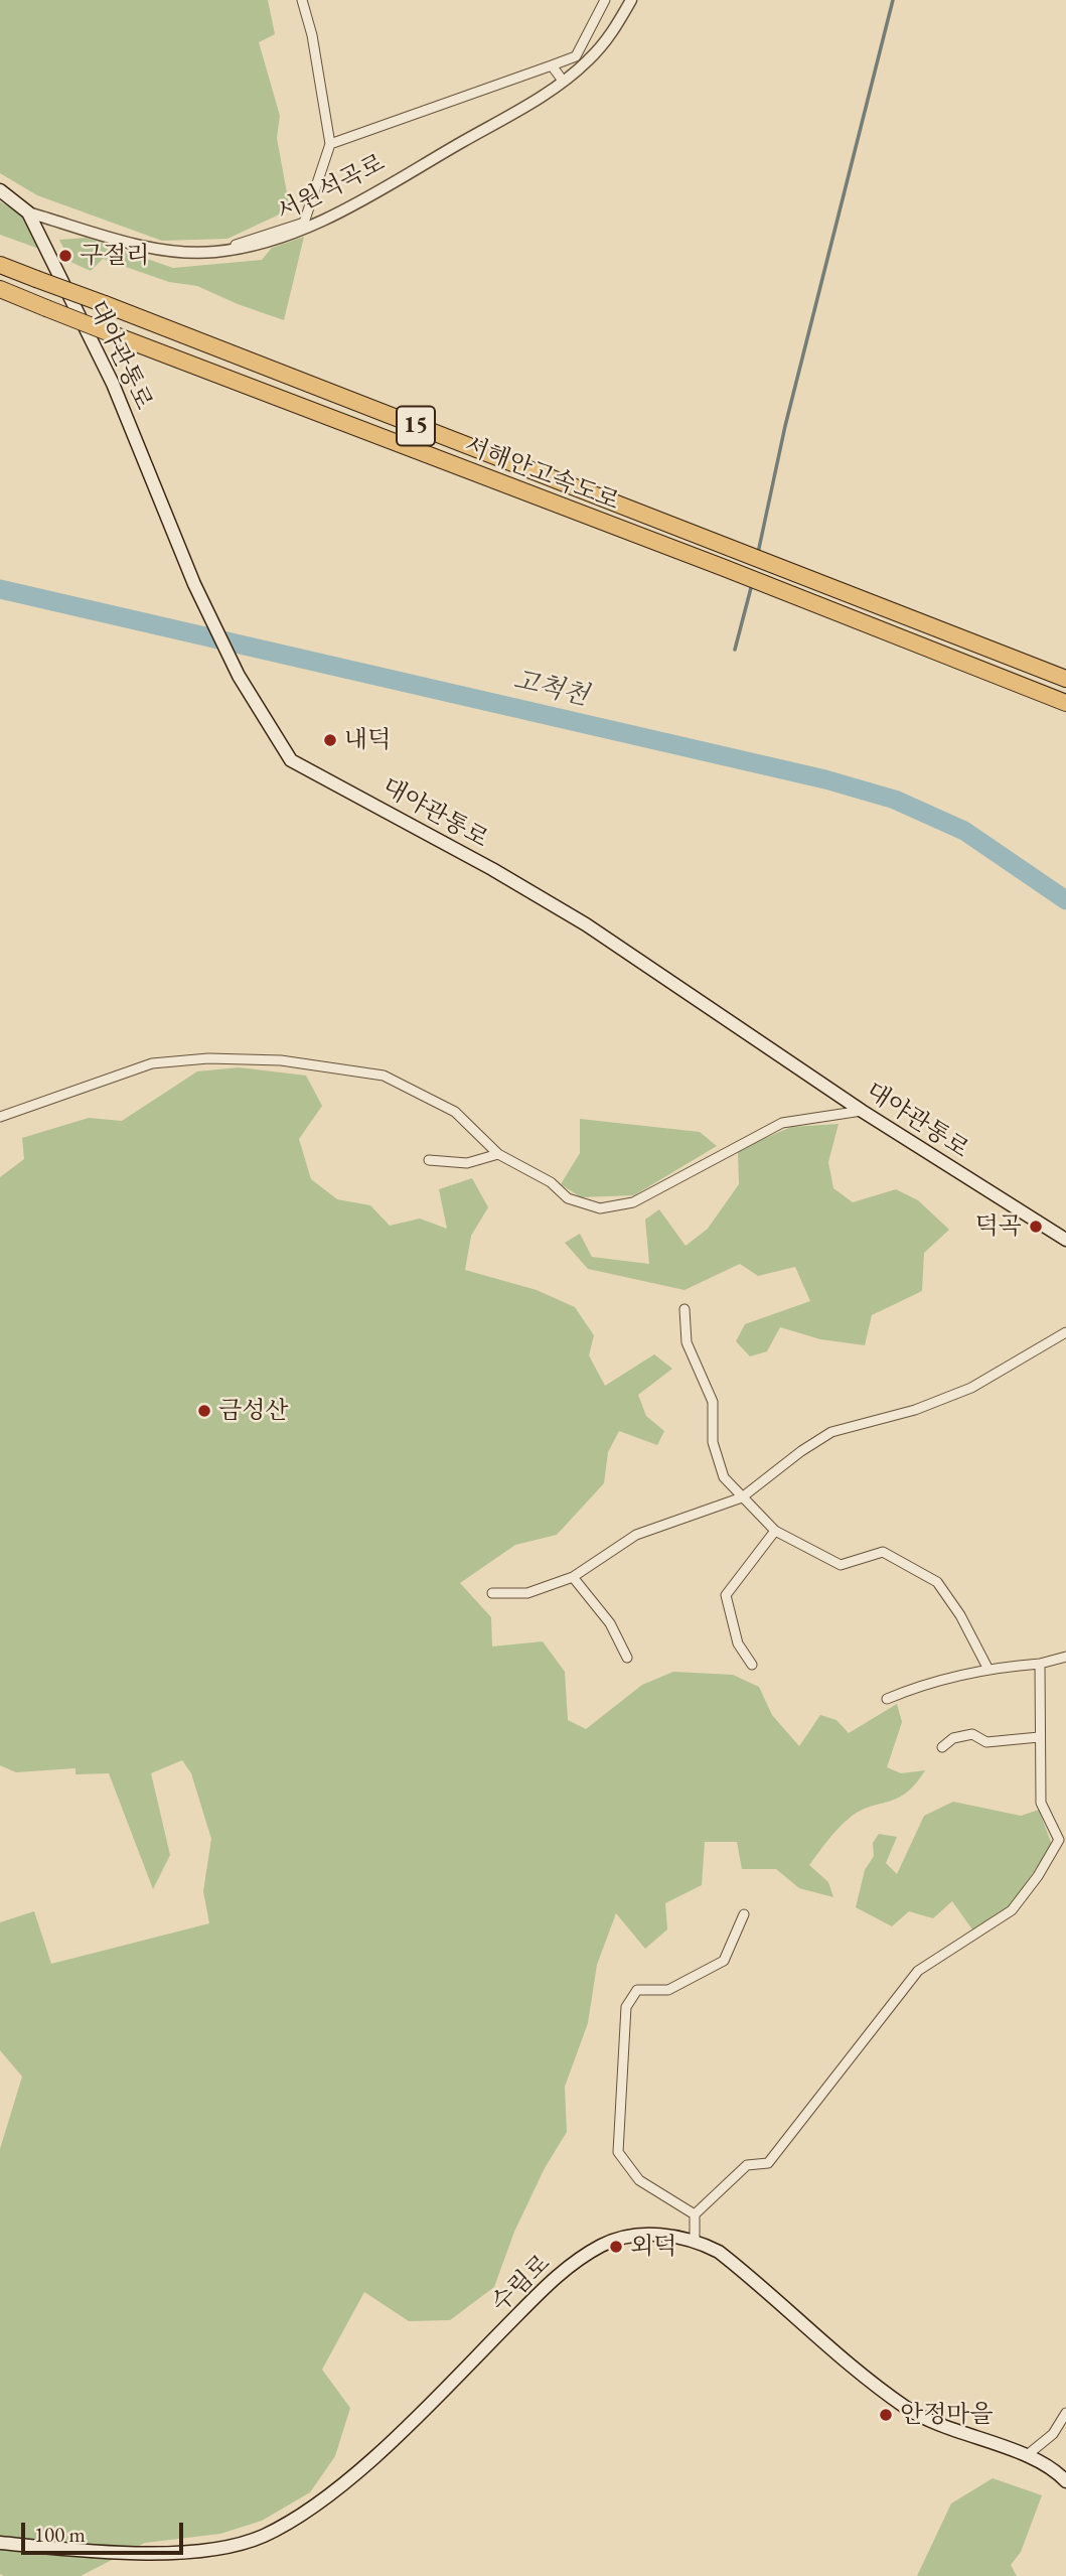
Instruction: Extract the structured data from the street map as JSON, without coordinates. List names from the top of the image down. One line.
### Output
{"streets":{"highway":["15","서해안고속도로"],"main road":["서원석곡로","대야관통로","수림로"]},"crossings":[["서원석곡로","대야관통로"]],"water":["고척천"],"places":["구절리","내덕","덕곡","금성산","외덕","안정마을"],"scale_bar":"100 m"}
